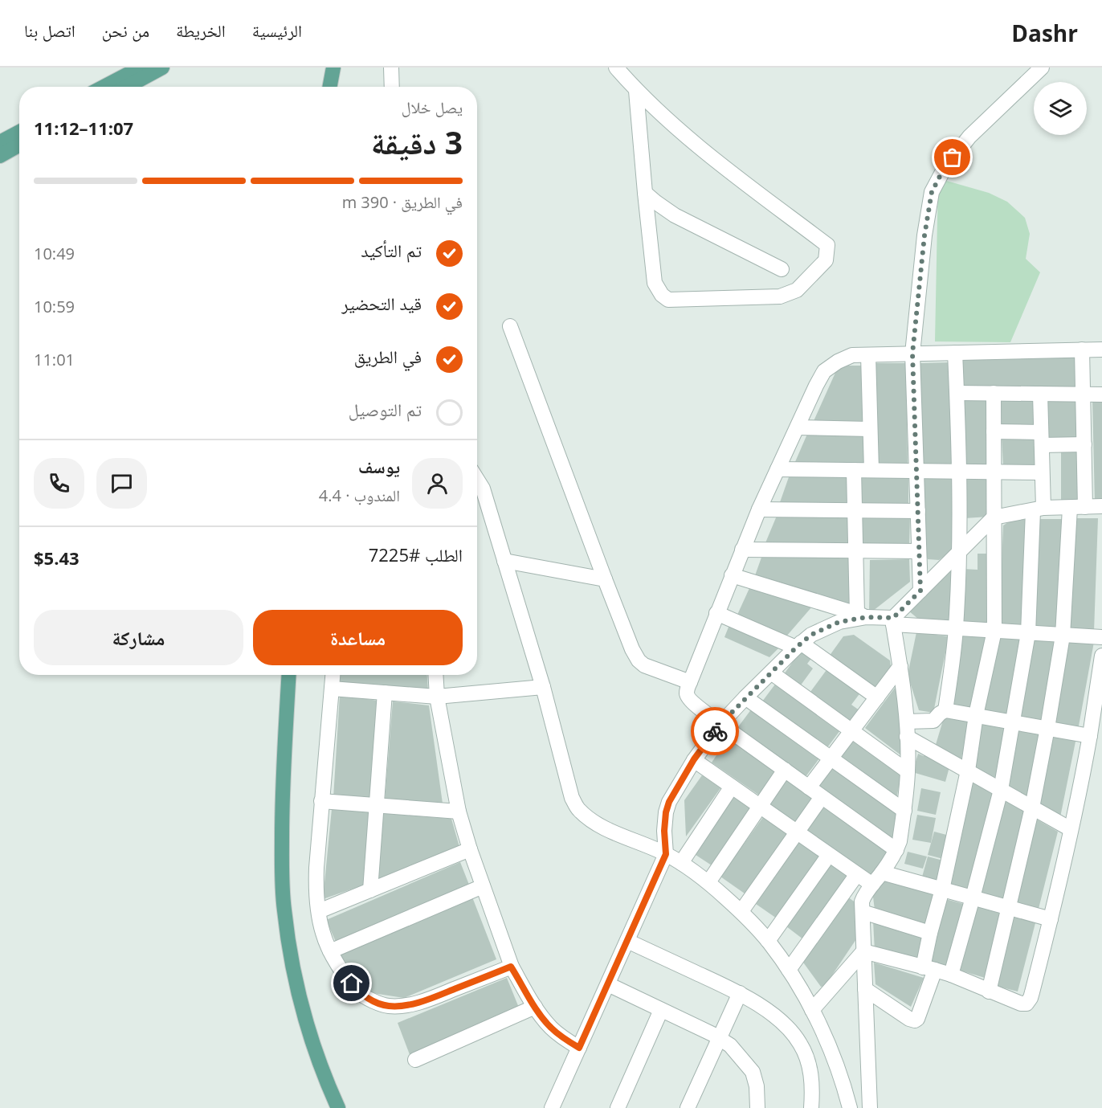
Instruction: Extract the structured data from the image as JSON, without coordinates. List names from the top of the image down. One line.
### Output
{"page":{"header":"Dashr","nav":["الرئيسية","الخريطة","من نحن","اتصل بنا"],"heading":["3 دقيقة","يصل خلال","11:07–11:12"],"panel":["يوسف","المندوب · 4.4","الطلب #7225","$5.43"],"bar":"في الطريق · 390 m","list":[["تم التأكيد","10:49"],["قيد التحضير","10:59"],["في الطريق","11:01"],"تم التوصيل"],"buttons":["مساعدة","مشاركة"]}}
